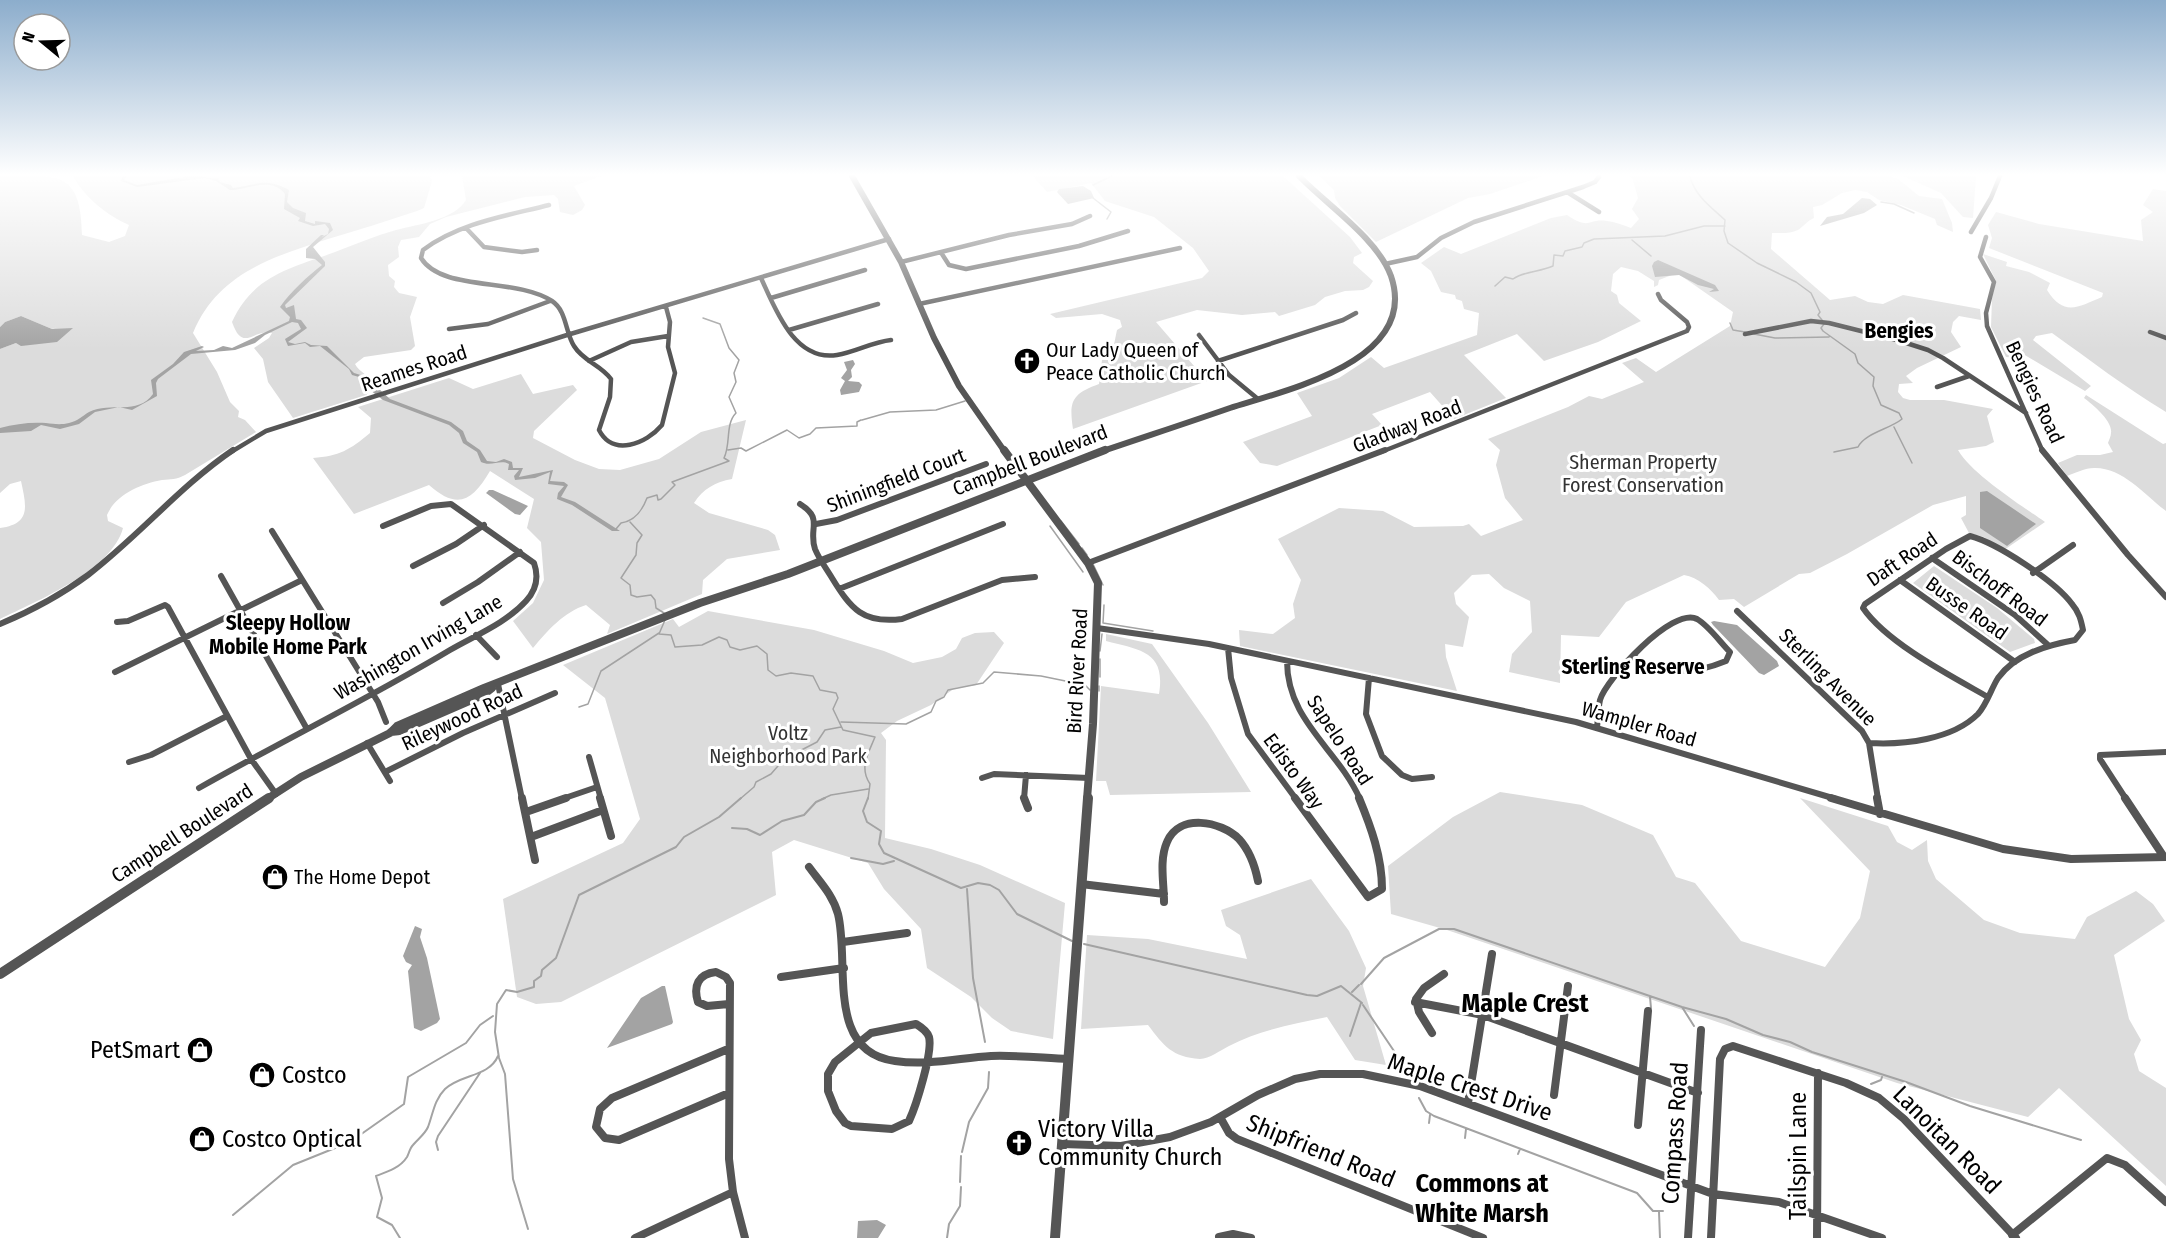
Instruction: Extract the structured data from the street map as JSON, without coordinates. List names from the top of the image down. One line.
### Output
{"streets":{"street":["Reames Road","Bengies Road","Gladway Road","Campbell Boulevard","Shiningfield Court","Daft Road","Bischoff Road","Busse Road","Washington Irving Lane","Bird River Road","Sterling Avenue","Rileywood Road","Wampler Road","Sapelo Road","Edisto Way","Maple Crest Drive","Compass Road","Lanoitan Road","Shipfriend Road","Tailspin Lane"]},"crossings":[["Reames Road","Bird River Road"],["Gladway Road","Bird River Road"],["Campbell Boulevard","Bird River Road"],["Campbell Boulevard","Rileywood Road"],["Daft Road","Bischoff Road"],["Daft Road","Busse Road"],["Bird River Road","Wampler Road"],["Bird River Road","Maple Crest Drive"],["Sterling Avenue","Wampler Road"],["Wampler Road","Sapelo Road"],["Wampler Road","Edisto Way"],["Sapelo Road","Edisto Way"],["Maple Crest Drive","Compass Road"],["Maple Crest Drive","Lanoitan Road"],["Maple Crest Drive","Shipfriend Road"],["Maple Crest Drive","Tailspin Lane"],["Lanoitan Road","Tailspin Lane"]],"districts":["Bengies","Sleepy Hollow Mobile Home Park","Sterling Reserve","Maple Crest","Commons at White Marsh"],"parks":["Sherman Property Forest Conservation","Voltz Neighborhood Park"],"places":{"church":["Our Lady Queen of Peace Catholic Church","Victory Villa Community Church"],"shop":["The Home Depot","PetSmart","Costco","Costco Optical"]},"north":"left"}
